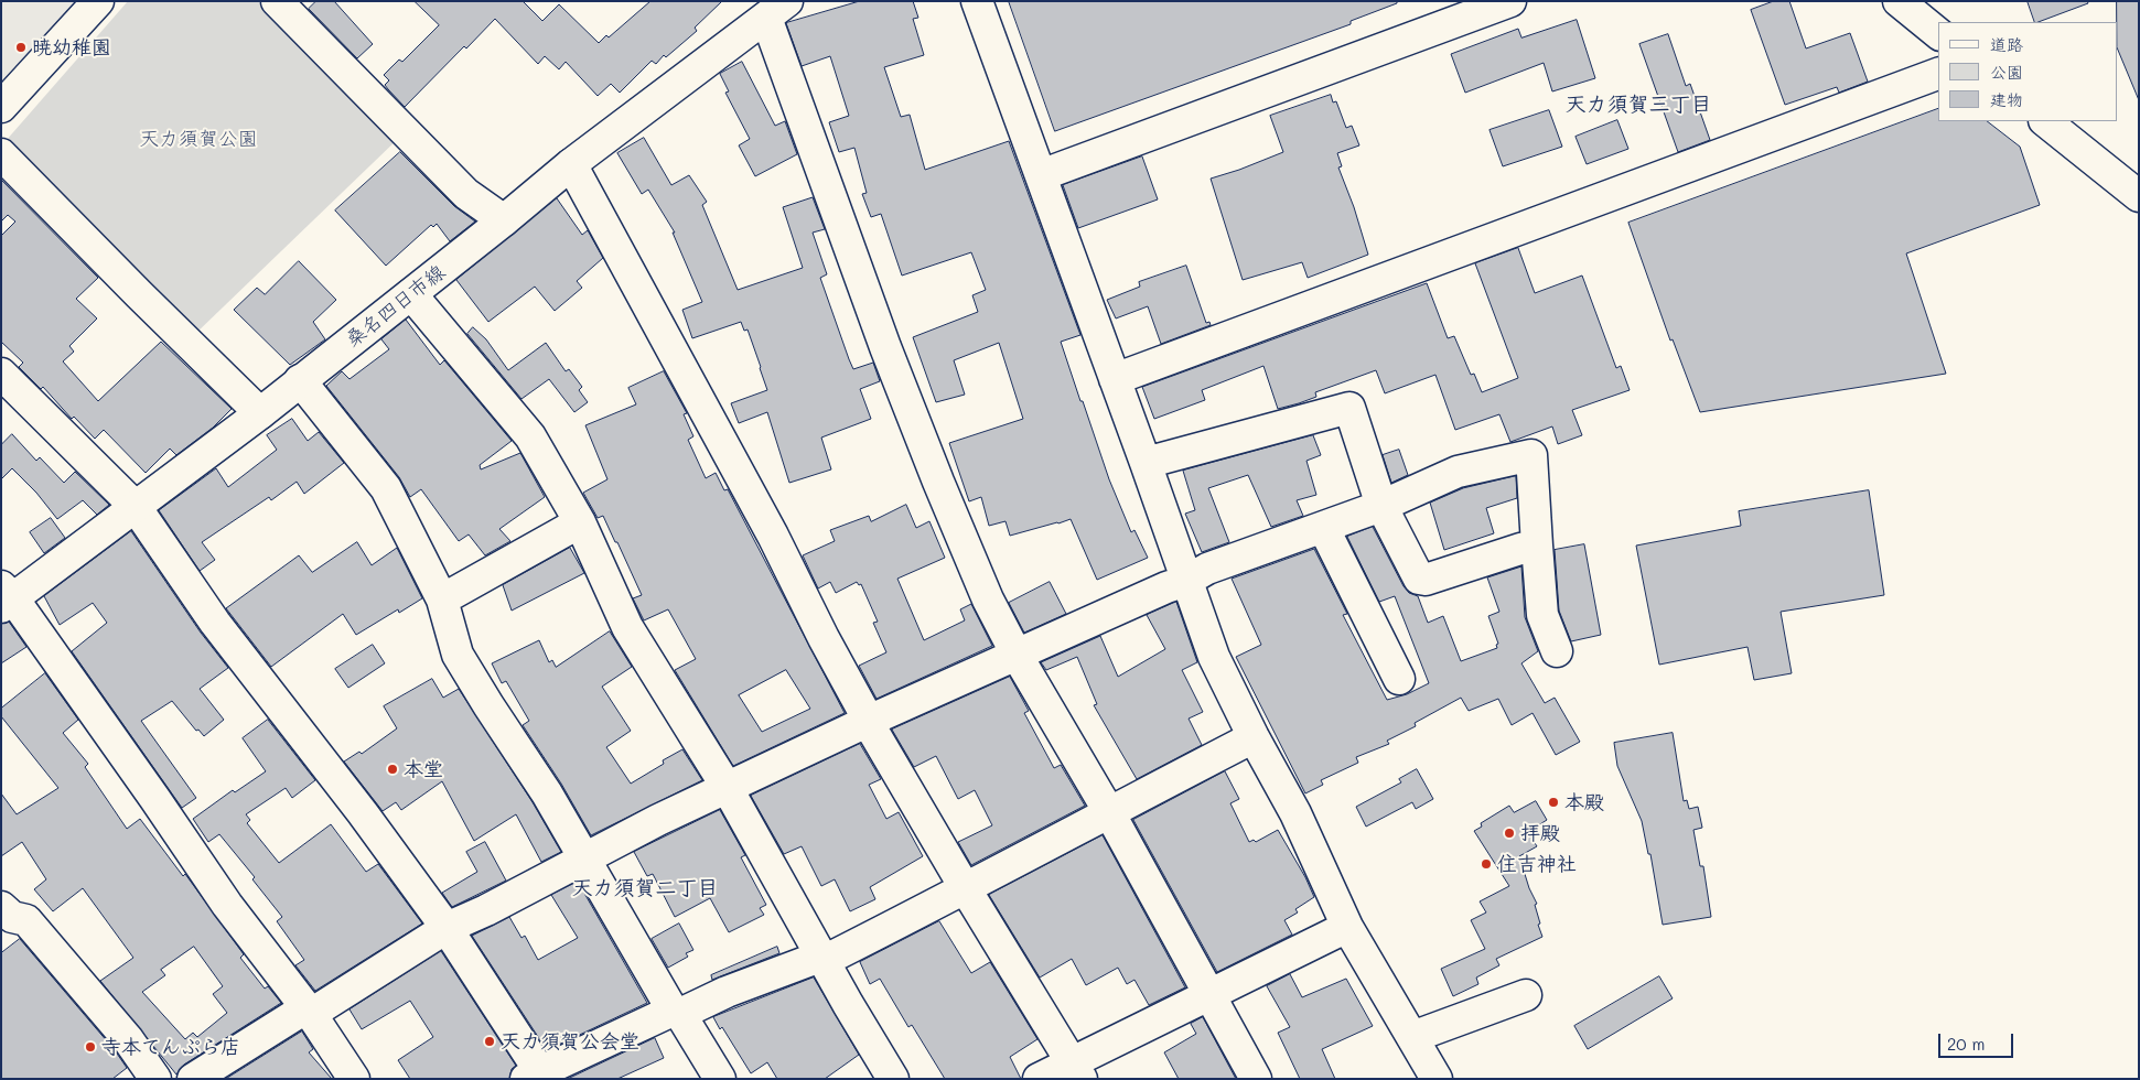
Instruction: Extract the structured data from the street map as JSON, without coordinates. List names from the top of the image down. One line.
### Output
{"streets":{"street":["桑名四日市線"]},"districts":["天カ須賀三丁目","天カ須賀二丁目"],"parks":["天カ須賀公園"],"places":["暁幼稚園","本堂","本殿","拝殿","住吉神社","天カ須賀公会堂","寺本てんぷら店"],"legend":["道路","公園","建物"],"scale_bar":"20 m"}
